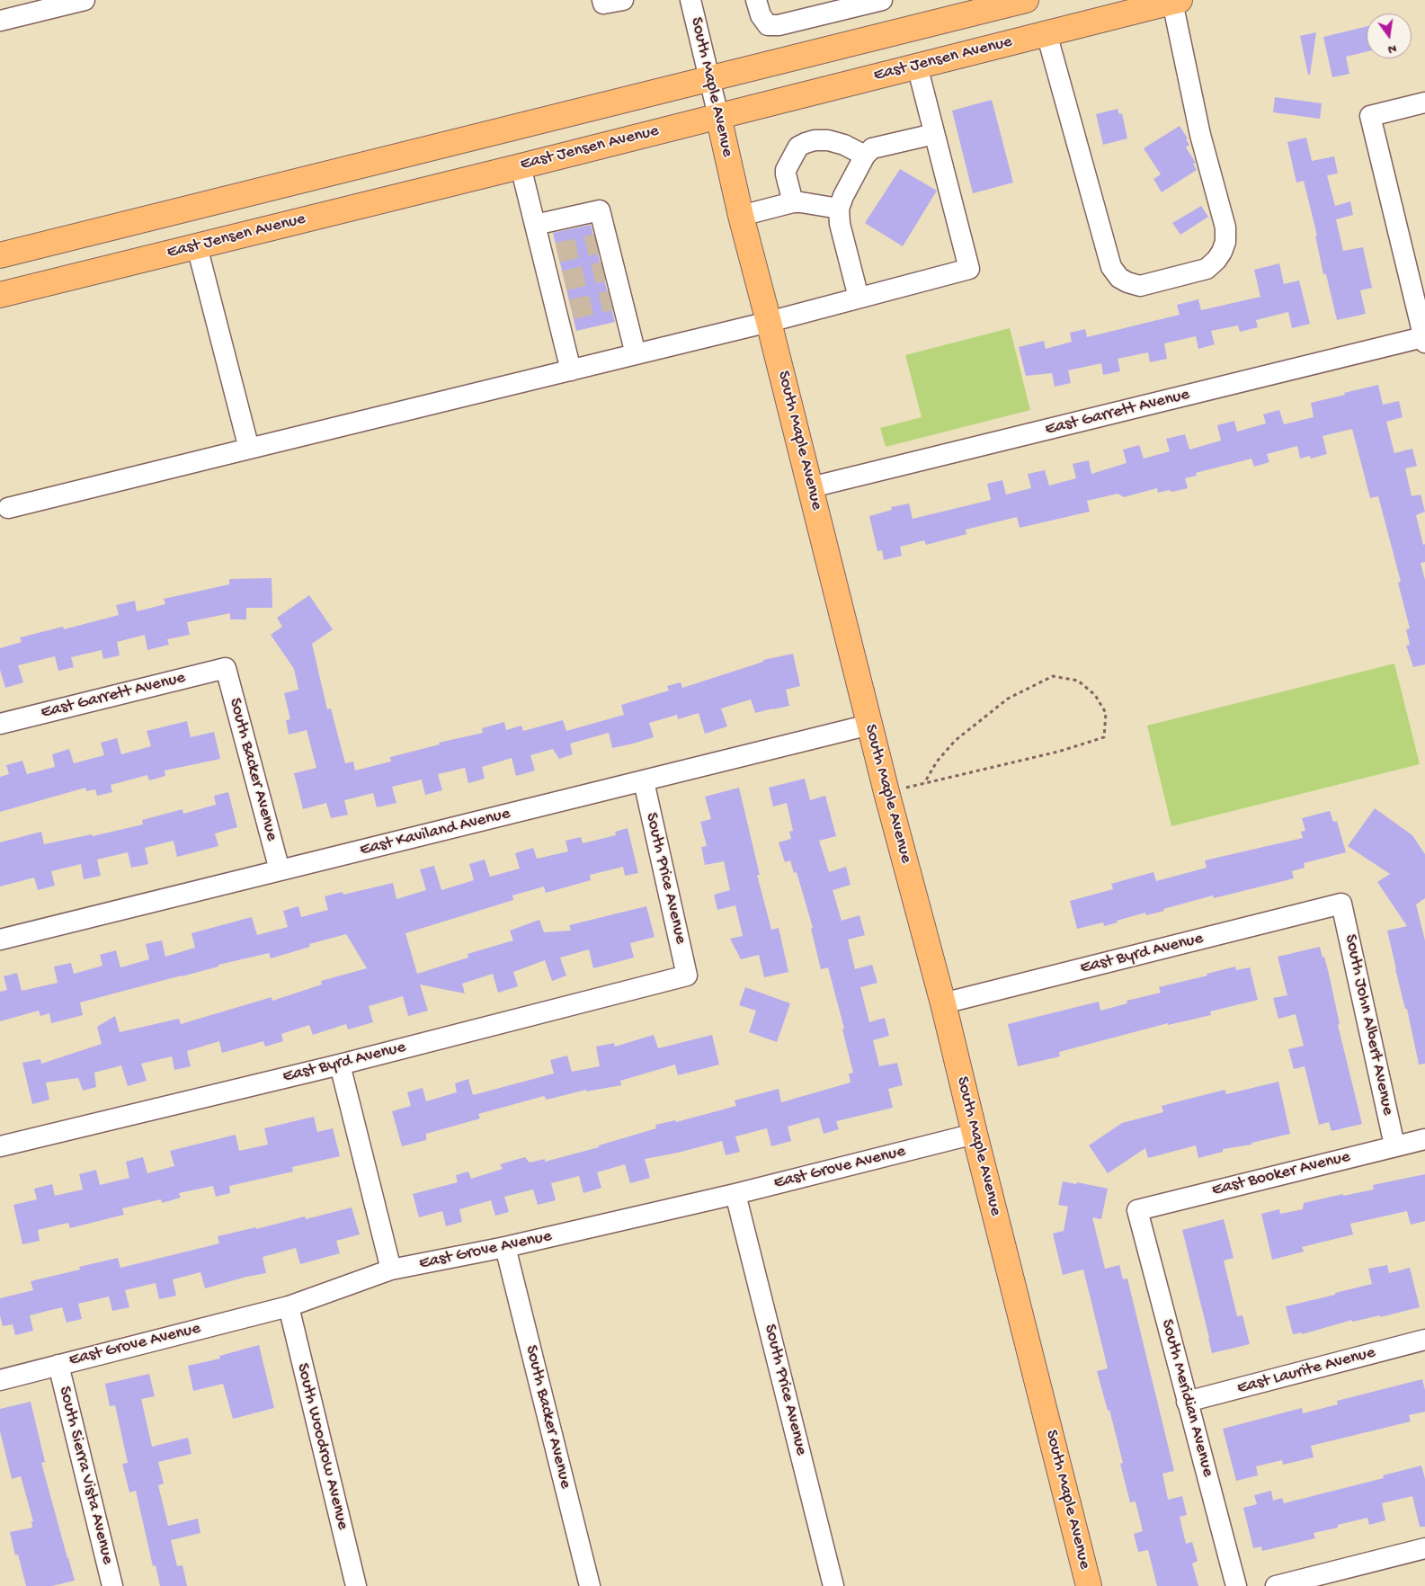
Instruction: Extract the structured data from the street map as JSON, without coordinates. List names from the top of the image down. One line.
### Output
{"streets":{"main road":["East Jensen Avenue","South Maple Avenue"],"street":["East Garrett Avenue","South Backer Avenue","East Kaviland Avenue","South Price Avenue","East Byrd Avenue","South John Albert Avenue","East Grove Avenue","East Booker Avenue","East Laurite Avenue","South Meridian Avenue","South Woodrow Avenue","South Sierra Vista Avenue"]},"crossings":[["East Jensen Avenue","South Maple Avenue"],["South Maple Avenue","East Garrett Avenue"],["South Maple Avenue","East Kaviland Avenue"],["South Maple Avenue","East Byrd Avenue"],["South Maple Avenue","East Grove Avenue"],["East Garrett Avenue","South Backer Avenue"],["South Backer Avenue","East Kaviland Avenue"],["South Backer Avenue","East Grove Avenue"],["East Kaviland Avenue","South Price Avenue"],["South Price Avenue","East Byrd Avenue"],["South Price Avenue","East Grove Avenue"],["East Byrd Avenue","South John Albert Avenue"],["South John Albert Avenue","East Booker Avenue"],["East Grove Avenue","South Woodrow Avenue"],["East Grove Avenue","South Sierra Vista Avenue"],["East Booker Avenue","South Meridian Avenue"],["East Laurite Avenue","South Meridian Avenue"]],"north":"bottom"}
